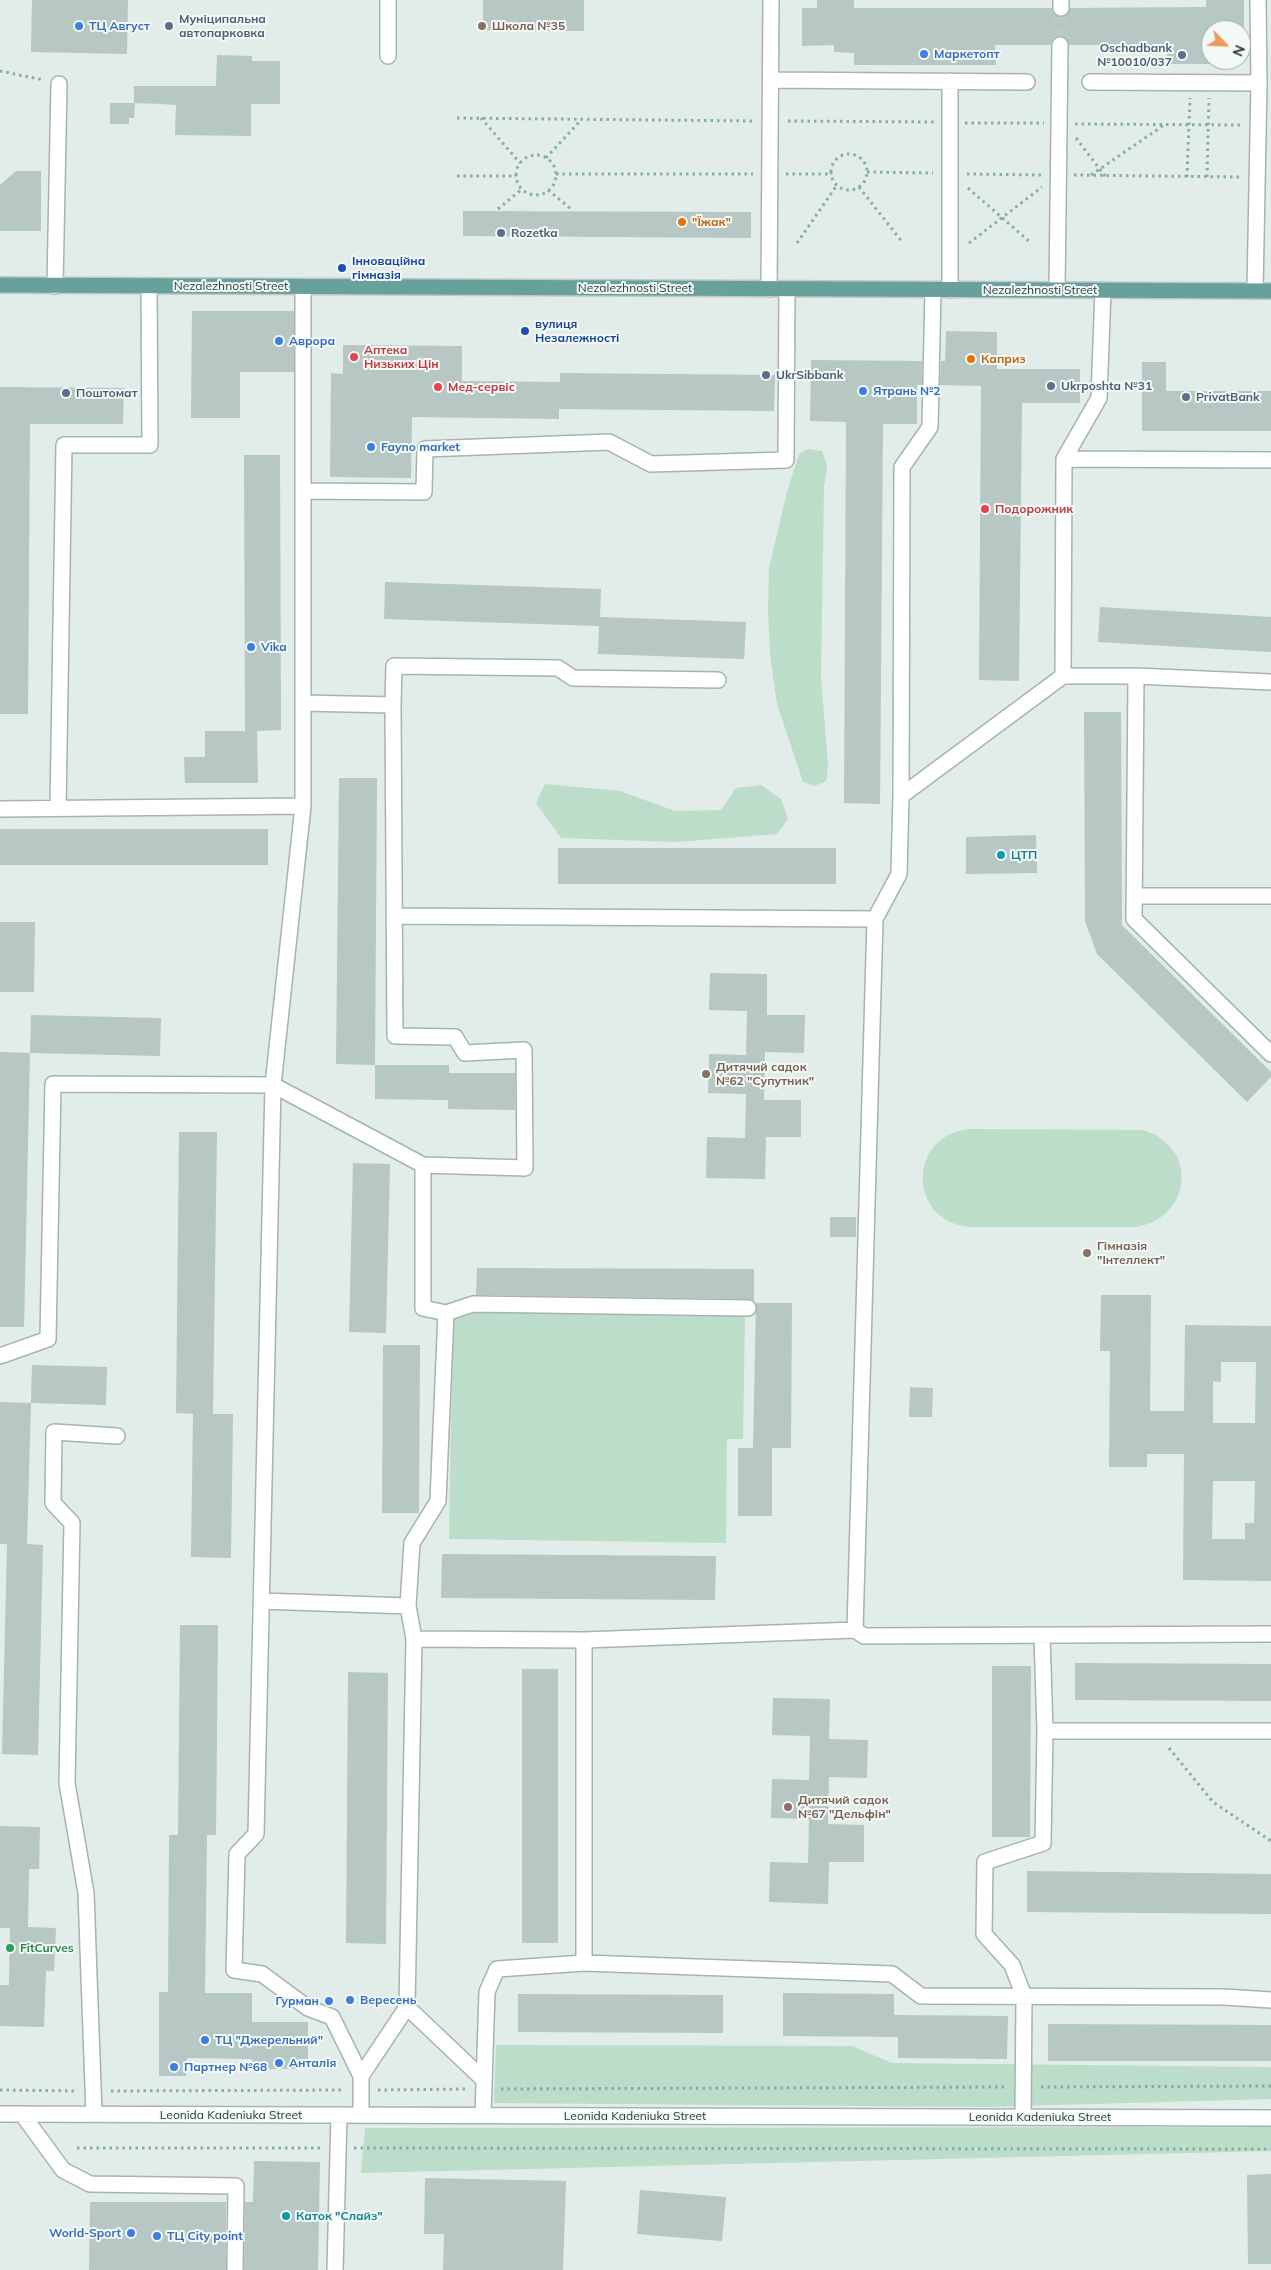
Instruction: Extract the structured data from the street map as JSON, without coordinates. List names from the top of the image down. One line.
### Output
{"streets":{"main road":["Nezalezhnosti Street"],"street":["Leonida Kadeniuka Street"]},"places":["ТЦ Август","Муніципальна автопарковка","Школа №35","Маркетопт","Oschadbank №10010/037","\"Їжак\"","Rozetka","Інноваційна гімназія","вулиця Незалежності","Аврора","Аптека Низьких Цін","Каприз","UkrSibbank","Ukrposhta №31","Мед-сервіс","Ятрань №2","Поштомат","PrivatBank","Fayno market","Подорожник","Vika","ЦТП","Дитячий садок №62 \"Супутник\"","Гімназія \"Інтеллект\"","Дитячий садок №67 \"Дельфін\"","FitCurves","Вересень","Гурман","ТЦ \"Джерельний\"","Анталія","Партнер №68","Каток \"Слайз\"","World-Sport","ТЦ City point"],"north":"bottom right"}
